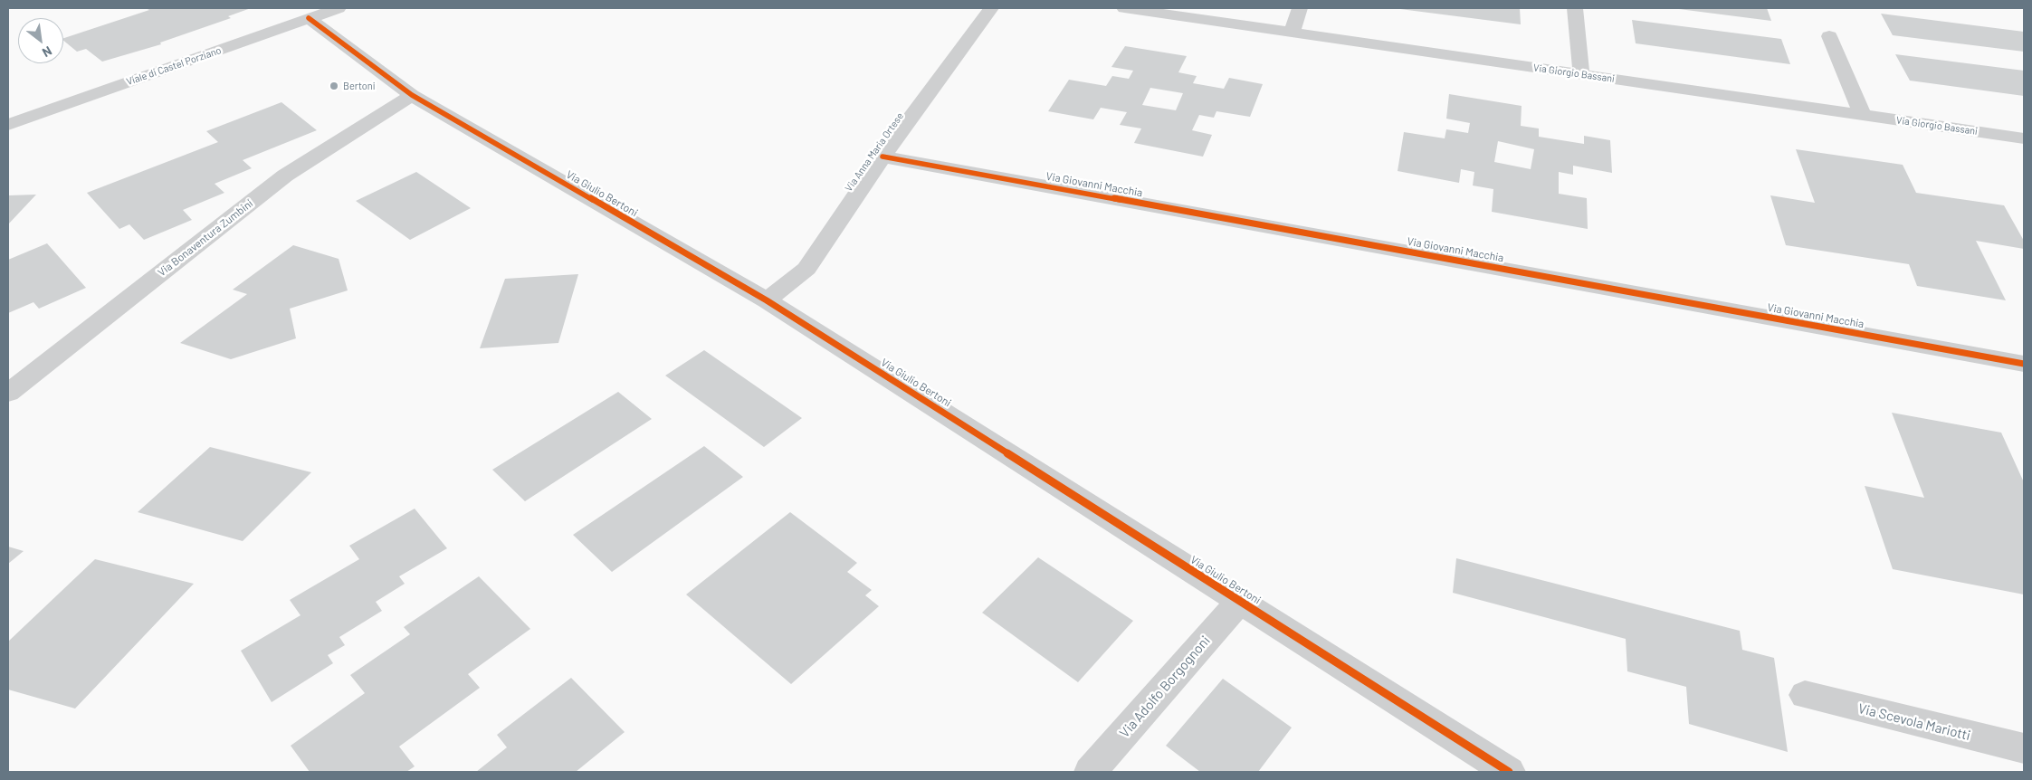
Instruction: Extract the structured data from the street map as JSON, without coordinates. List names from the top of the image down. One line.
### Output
{"streets":{"street":["Viale di Castel Porziano","Via Giorgio Bassani","Via Anna Maria Ortese","Via Giovanni Macchia","Via Giulio Bertoni","Via Bonaventura Zumbini","Via Adolfo Borgognoni","Via Scevola Mariotti"]},"crossings":[["Viale di Castel Porziano","Via Giulio Bertoni"],["Via Anna Maria Ortese","Via Giovanni Macchia"],["Via Anna Maria Ortese","Via Giulio Bertoni"],["Via Giulio Bertoni","Via Bonaventura Zumbini"],["Via Giulio Bertoni","Via Adolfo Borgognoni"]],"places":["Bertoni"],"north":"bottom right"}
